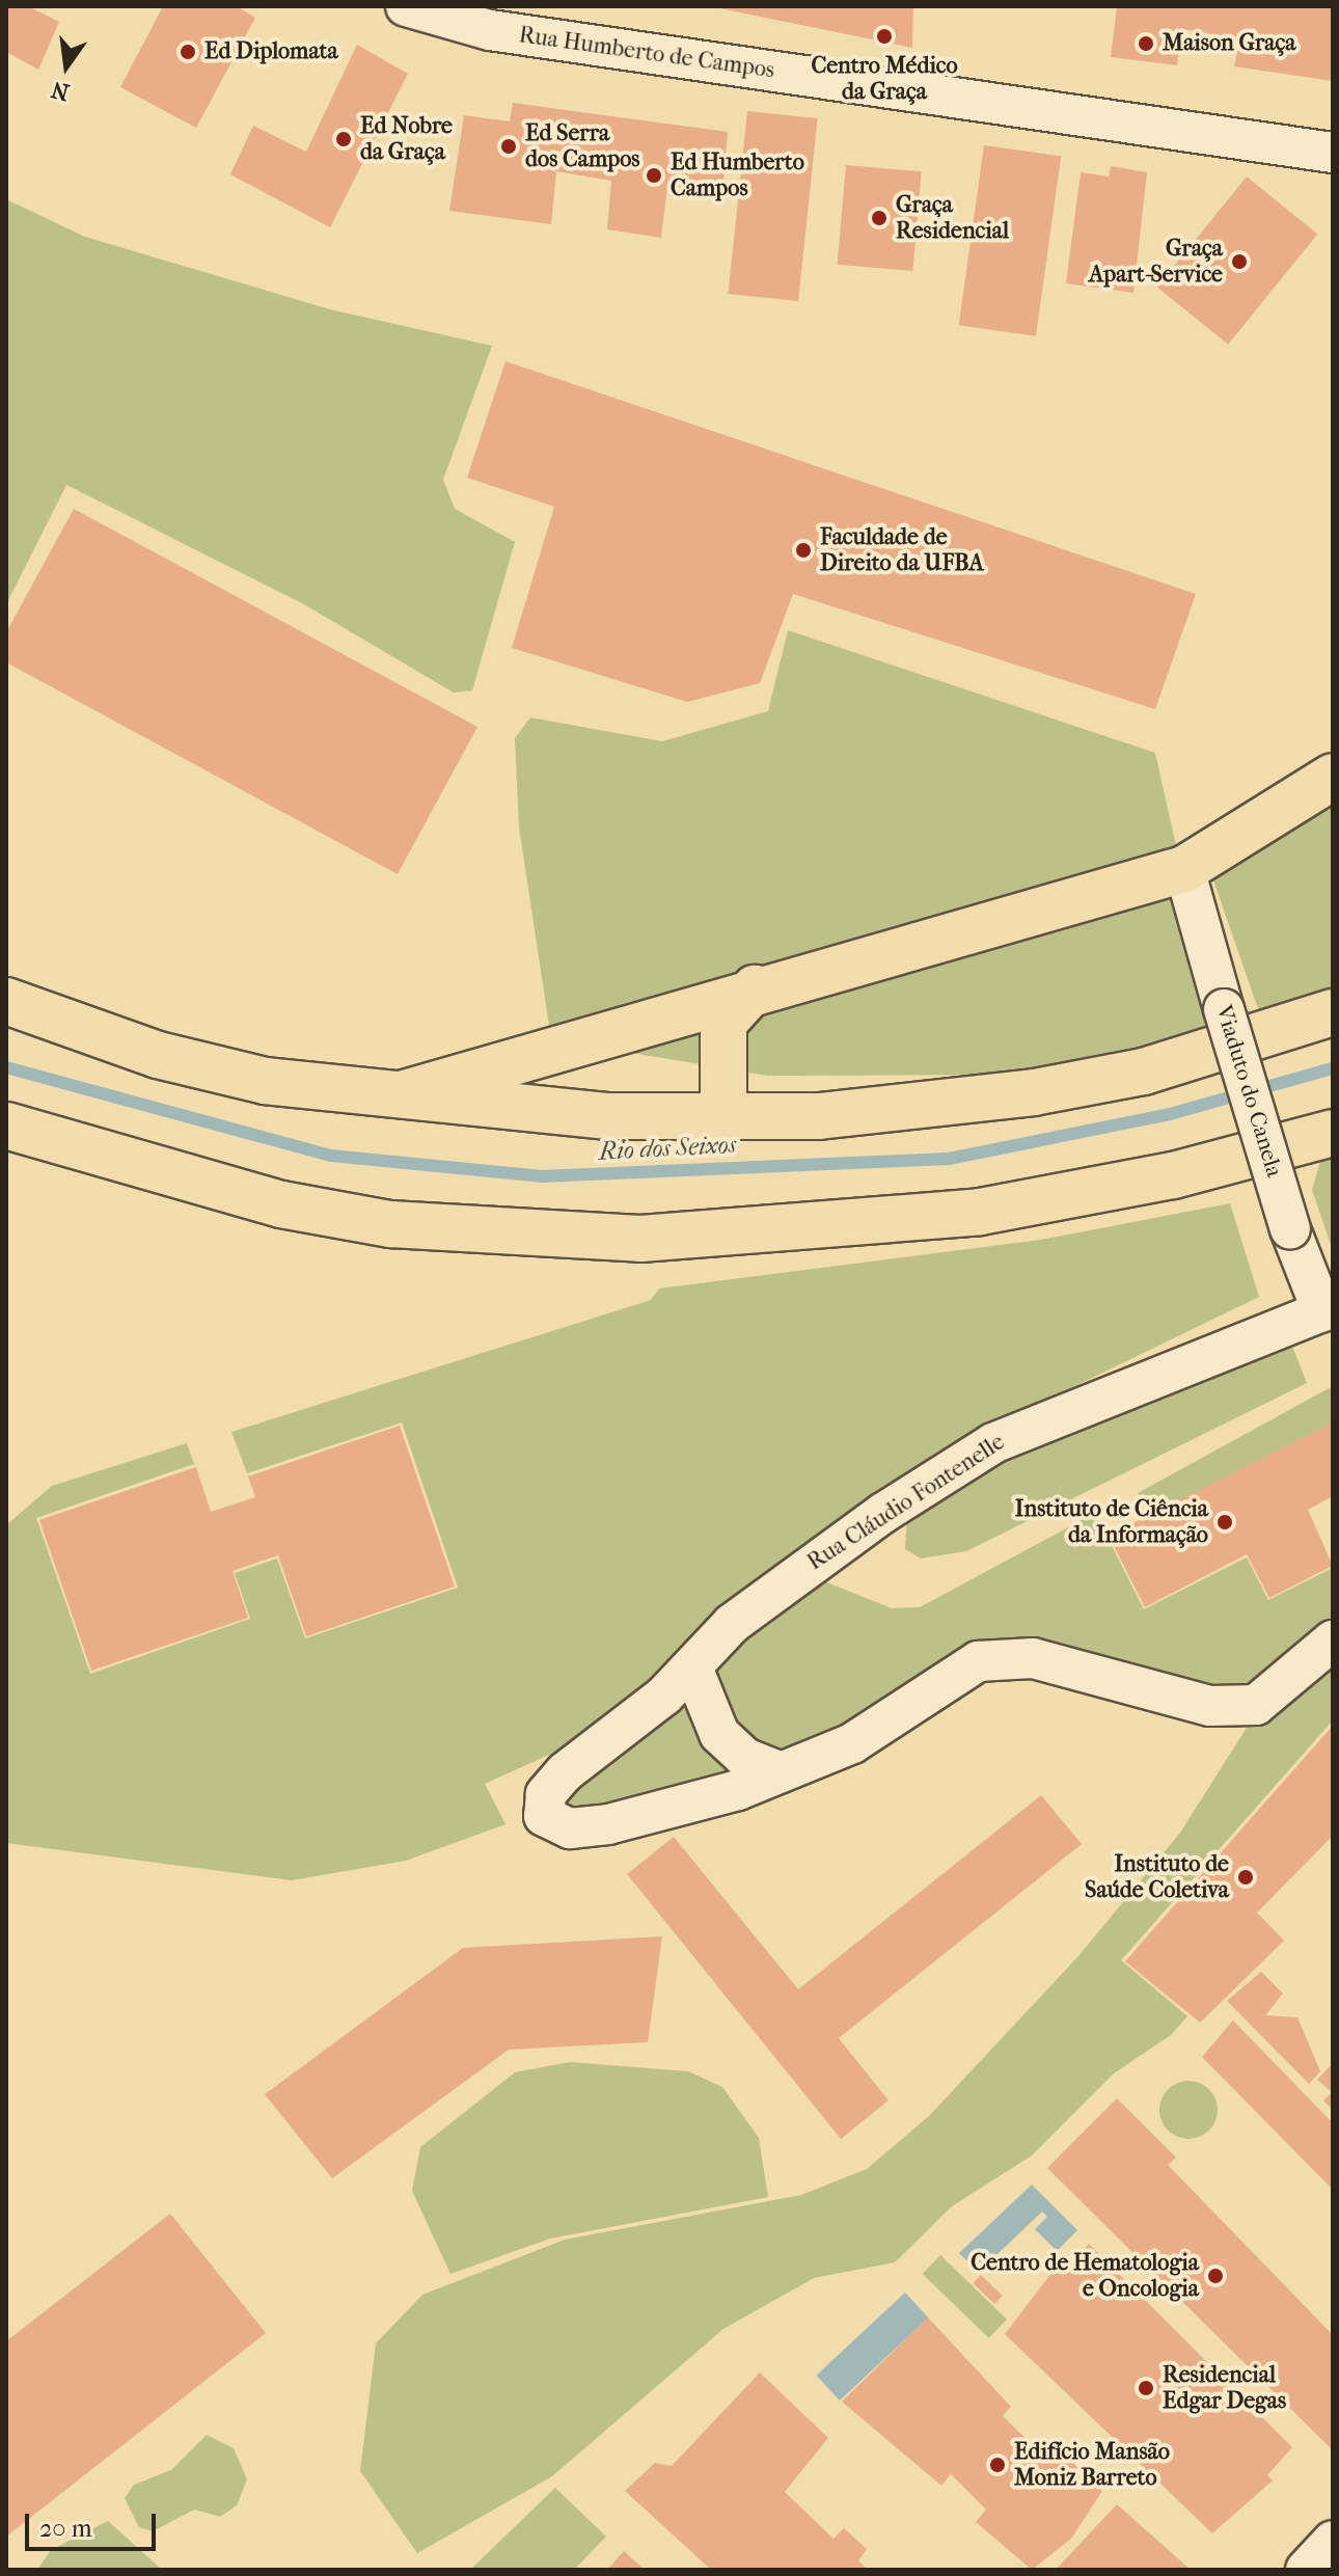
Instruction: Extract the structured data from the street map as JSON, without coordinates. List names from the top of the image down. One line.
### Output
{"streets":{"street":["Rua Humberto de Campos","Viaduto do Canela","Rua Cláudio Fontenelle"]},"crossings":[["Viaduto do Canela","Rua Cláudio Fontenelle"]],"water":["Rio dos Seixos"],"places":["Centro Médico da Graça","Maison Graça","Ed Diplomata","Ed Nobre da Graça","Ed Serra dos Campos","Ed Humberto Campos","Graça Residencial","Graça Apart-Service","Faculdade de Direito da UFBA","Instituto de Ciência da Informação","Instituto de Saúde Coletiva","Centro de Hematologia e Oncologia","Residencial Edgar Degas","Edifício Mansão Moniz Barreto"],"scale_bar":"20 m","north":"bottom"}
